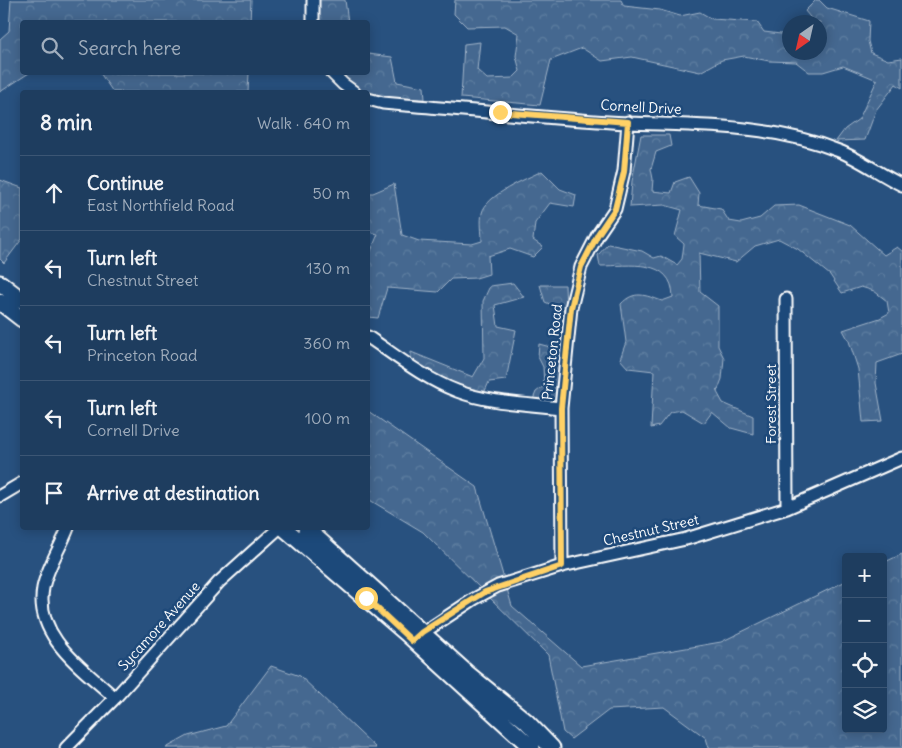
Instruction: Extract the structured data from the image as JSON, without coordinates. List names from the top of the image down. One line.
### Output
{"streets":{"street":["Cornell Drive","Princeton Road","Forest Street","Chestnut Street","Sycamore Avenue"]},"crossings":[["Cornell Drive","Princeton Road"],["Princeton Road","Chestnut Street"],["Forest Street","Chestnut Street"]],"north":"bottom left","page":{"search":"Search here","heading":["8 min","Walk · 640 m"],"list":[["Continue","East Northfield Road","50 m"],["Turn left","Chestnut Street","130 m"],["Turn left","Princeton Road","360 m"],["Turn left","Cornell Drive","100 m"],"Arrive at destination"],"map_buttons":["+","−"]}}
